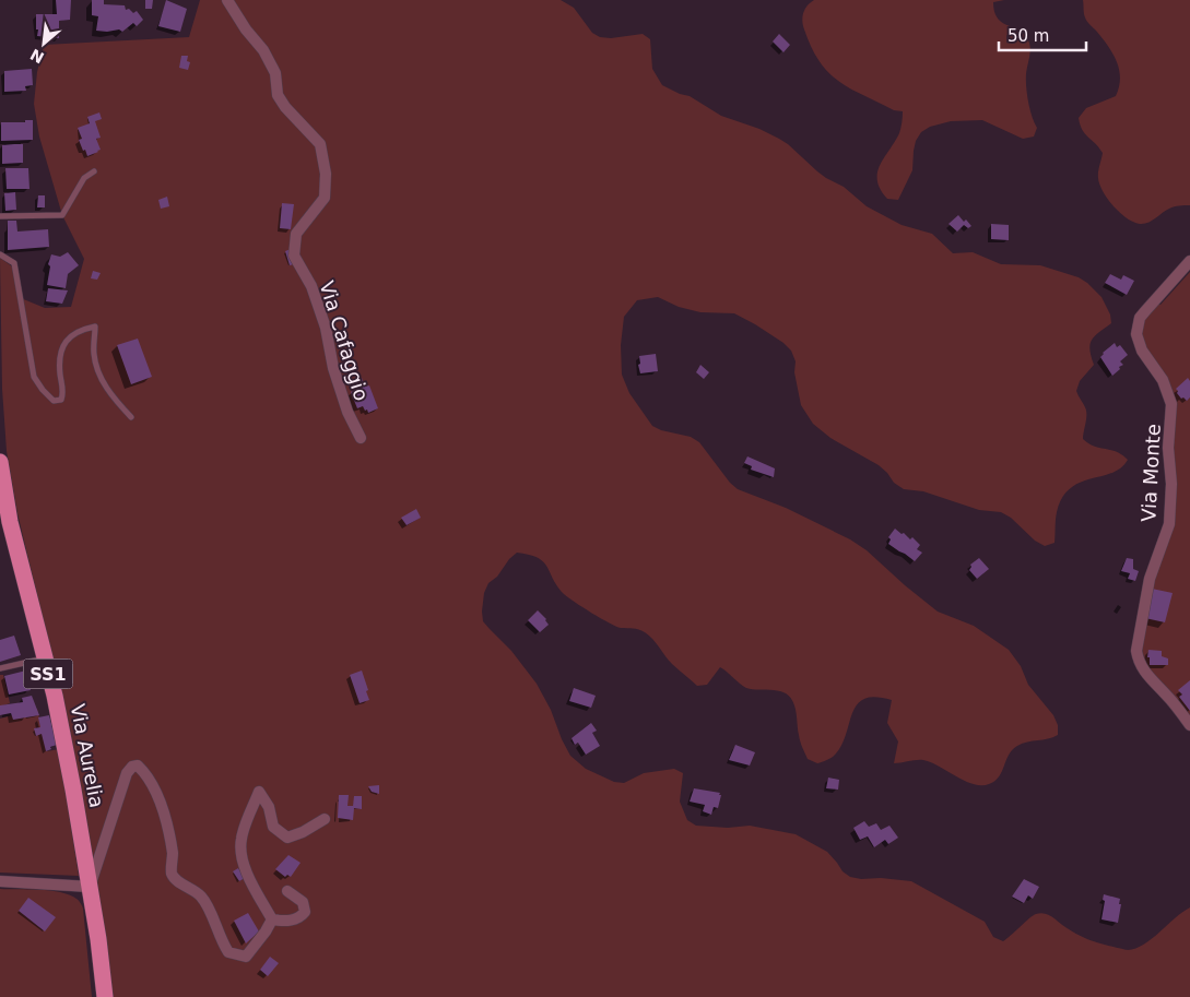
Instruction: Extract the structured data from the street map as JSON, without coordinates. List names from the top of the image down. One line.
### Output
{"streets":{"main road":["SS1","Via Aurelia"],"street":["Via Cafaggio","Via Monte"]},"scale_bar":"50 m","north":"bottom left"}
